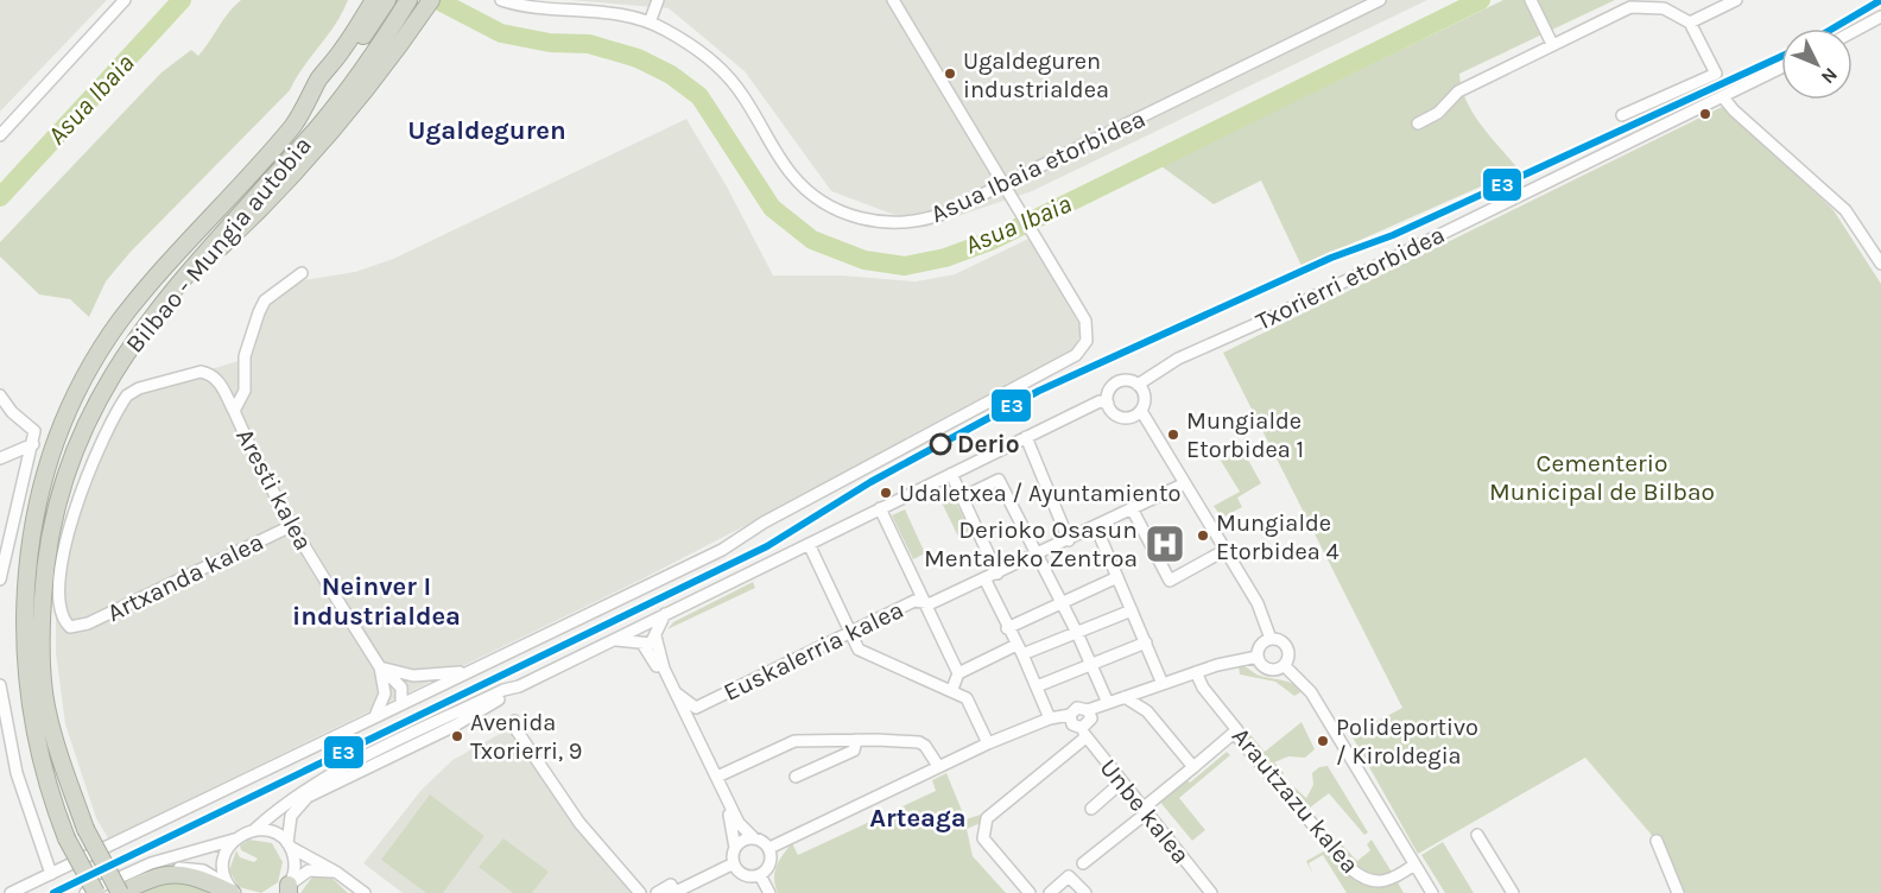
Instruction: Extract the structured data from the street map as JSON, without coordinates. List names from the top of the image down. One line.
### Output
{"streets":{"highway":["Bilbao - Mungia autobia"],"street":["Asua Ibaia etorbidea","Txorierri etorbidea","Aresti kalea","Artxanda kalea","Euskalerria kalea","Arautzazu kalea","Unbe kalea"]},"crossings":[["Aresti kalea","Artxanda kalea"]],"districts":["Ugaldeguren","Neinver I industrialdea","Arteaga"],"water":["Asua Ibaia"],"parks":["Cementerio Municipal de Bilbao"],"places":{"other":["Ugaldeguren industrialdea","Mungialde Etorbidea 1","Derio","Udaletxea / Ayuntamiento","Mungialde Etorbidea 4","Avenida Txorierri, 9","Polideportivo / Kiroldegia"],"hospital":["Derioko Osasun Mentaleko Zentroa"]},"lines":["transit line E3"],"north":"bottom right"}
